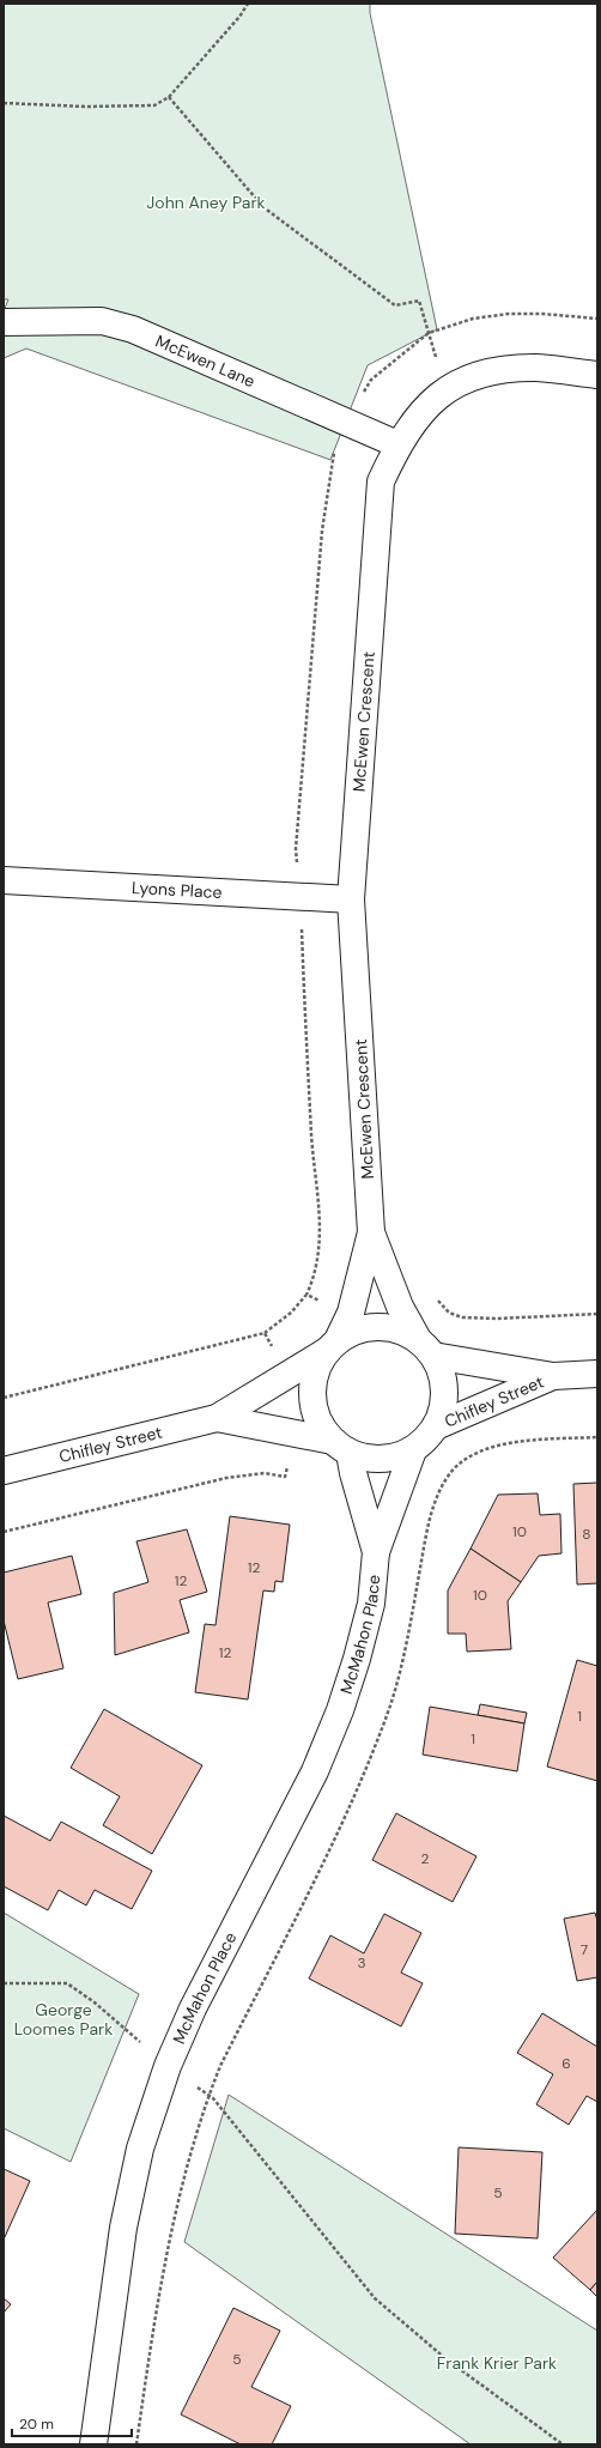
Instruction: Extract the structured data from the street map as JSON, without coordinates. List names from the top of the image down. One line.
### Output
{"streets":{"street":["McEwen Lane","McEwen Crescent","Lyons Place","Chifley Street","McMahon Place"]},"crossings":[["McEwen Lane","McEwen Crescent"],["McEwen Crescent","Lyons Place"],["McEwen Crescent","Chifley Street"],["McEwen Crescent","McMahon Place"],["Chifley Street","McMahon Place"]],"parks":["John Aney Park","George Loomes Park","Frank Krier Park"],"house_numbers":["10","8","12","12","10","12","1","1","2","7","3","6","5","5"],"scale_bar":"20 m"}
